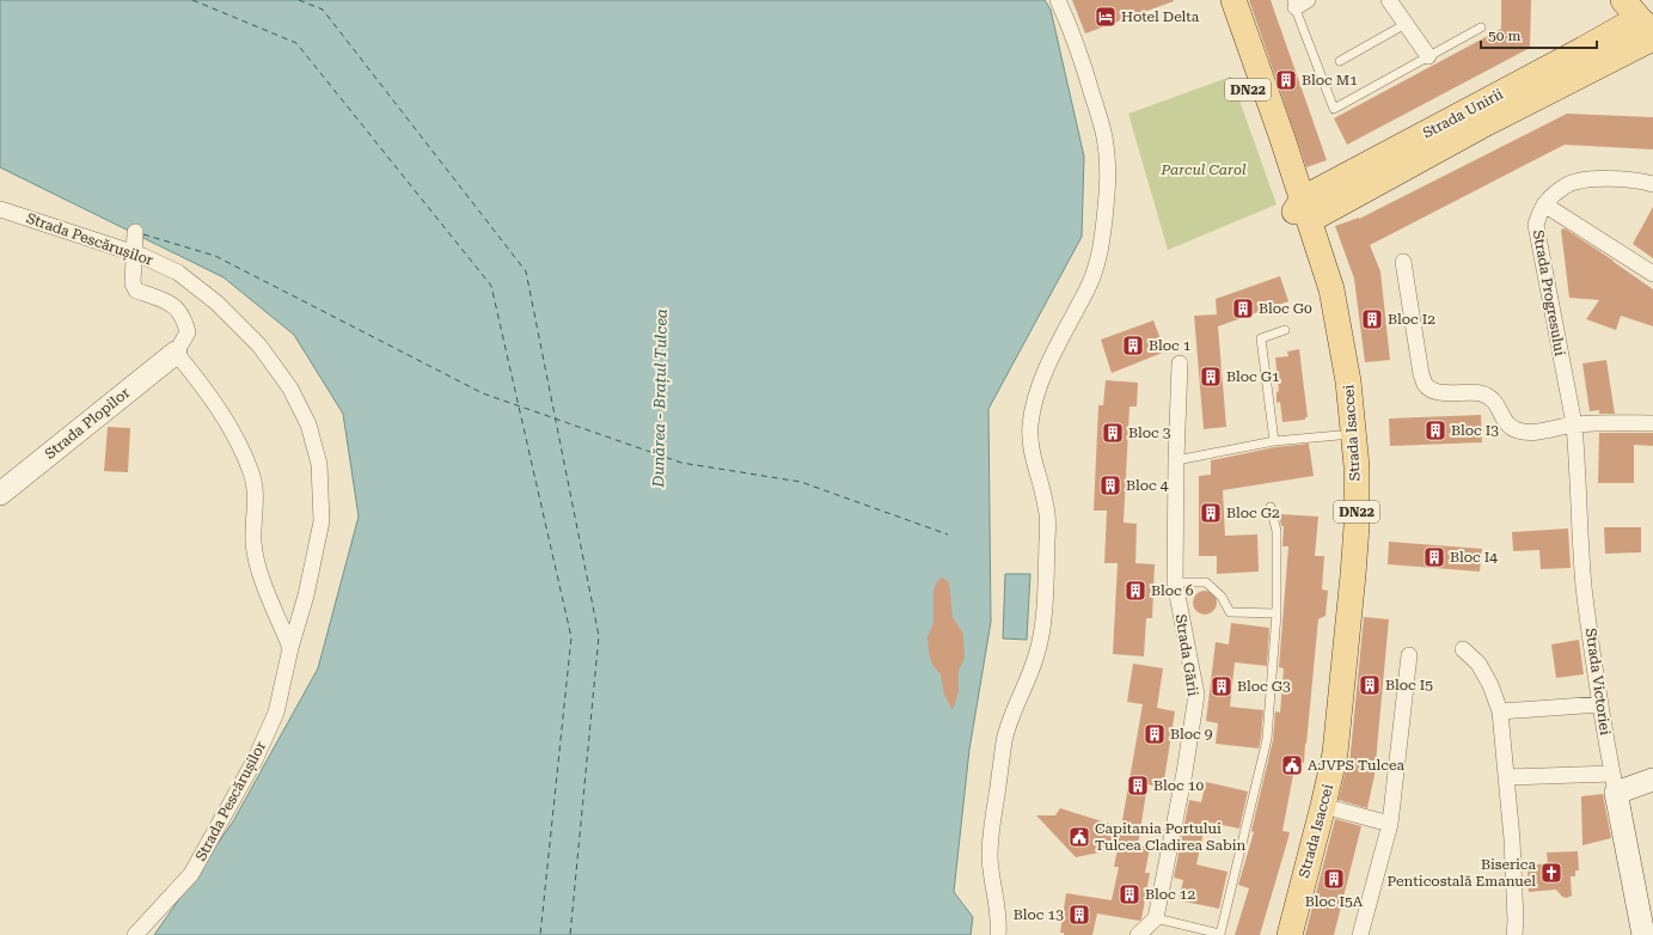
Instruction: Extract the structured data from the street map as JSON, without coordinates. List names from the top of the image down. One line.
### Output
{"streets":{"main road":["DN22","Strada Unirii","Strada Isaccei"],"street":["Strada Pescărușilor","Strada Progresului","Strada Plopilor","Strada Gării","Strada Victoriei"]},"crossings":[["Strada Unirii","Strada Isaccei"],["Strada Progresului","Strada Victoriei"]],"water":["Dunărea - Brațul Tulcea"],"parks":["Parcul Carol"],"places":{"hotel":["Hotel Delta"],"building":["Bloc M1","Bloc G0","Bloc I2","Bloc 1","Bloc G1","Bloc I3","Bloc 3","Bloc 4","Bloc G2","Bloc I4","Bloc 6","Bloc I5","Bloc G3","Bloc 9","Bloc 10","Bloc I5A","Bloc 12","Bloc 13"],"public building":["AJVPS Tulcea","Capitania Portului Tulcea Cladirea Sabin"],"church":["Biserica Penticostală Emanuel"]},"scale_bar":"50 m"}
